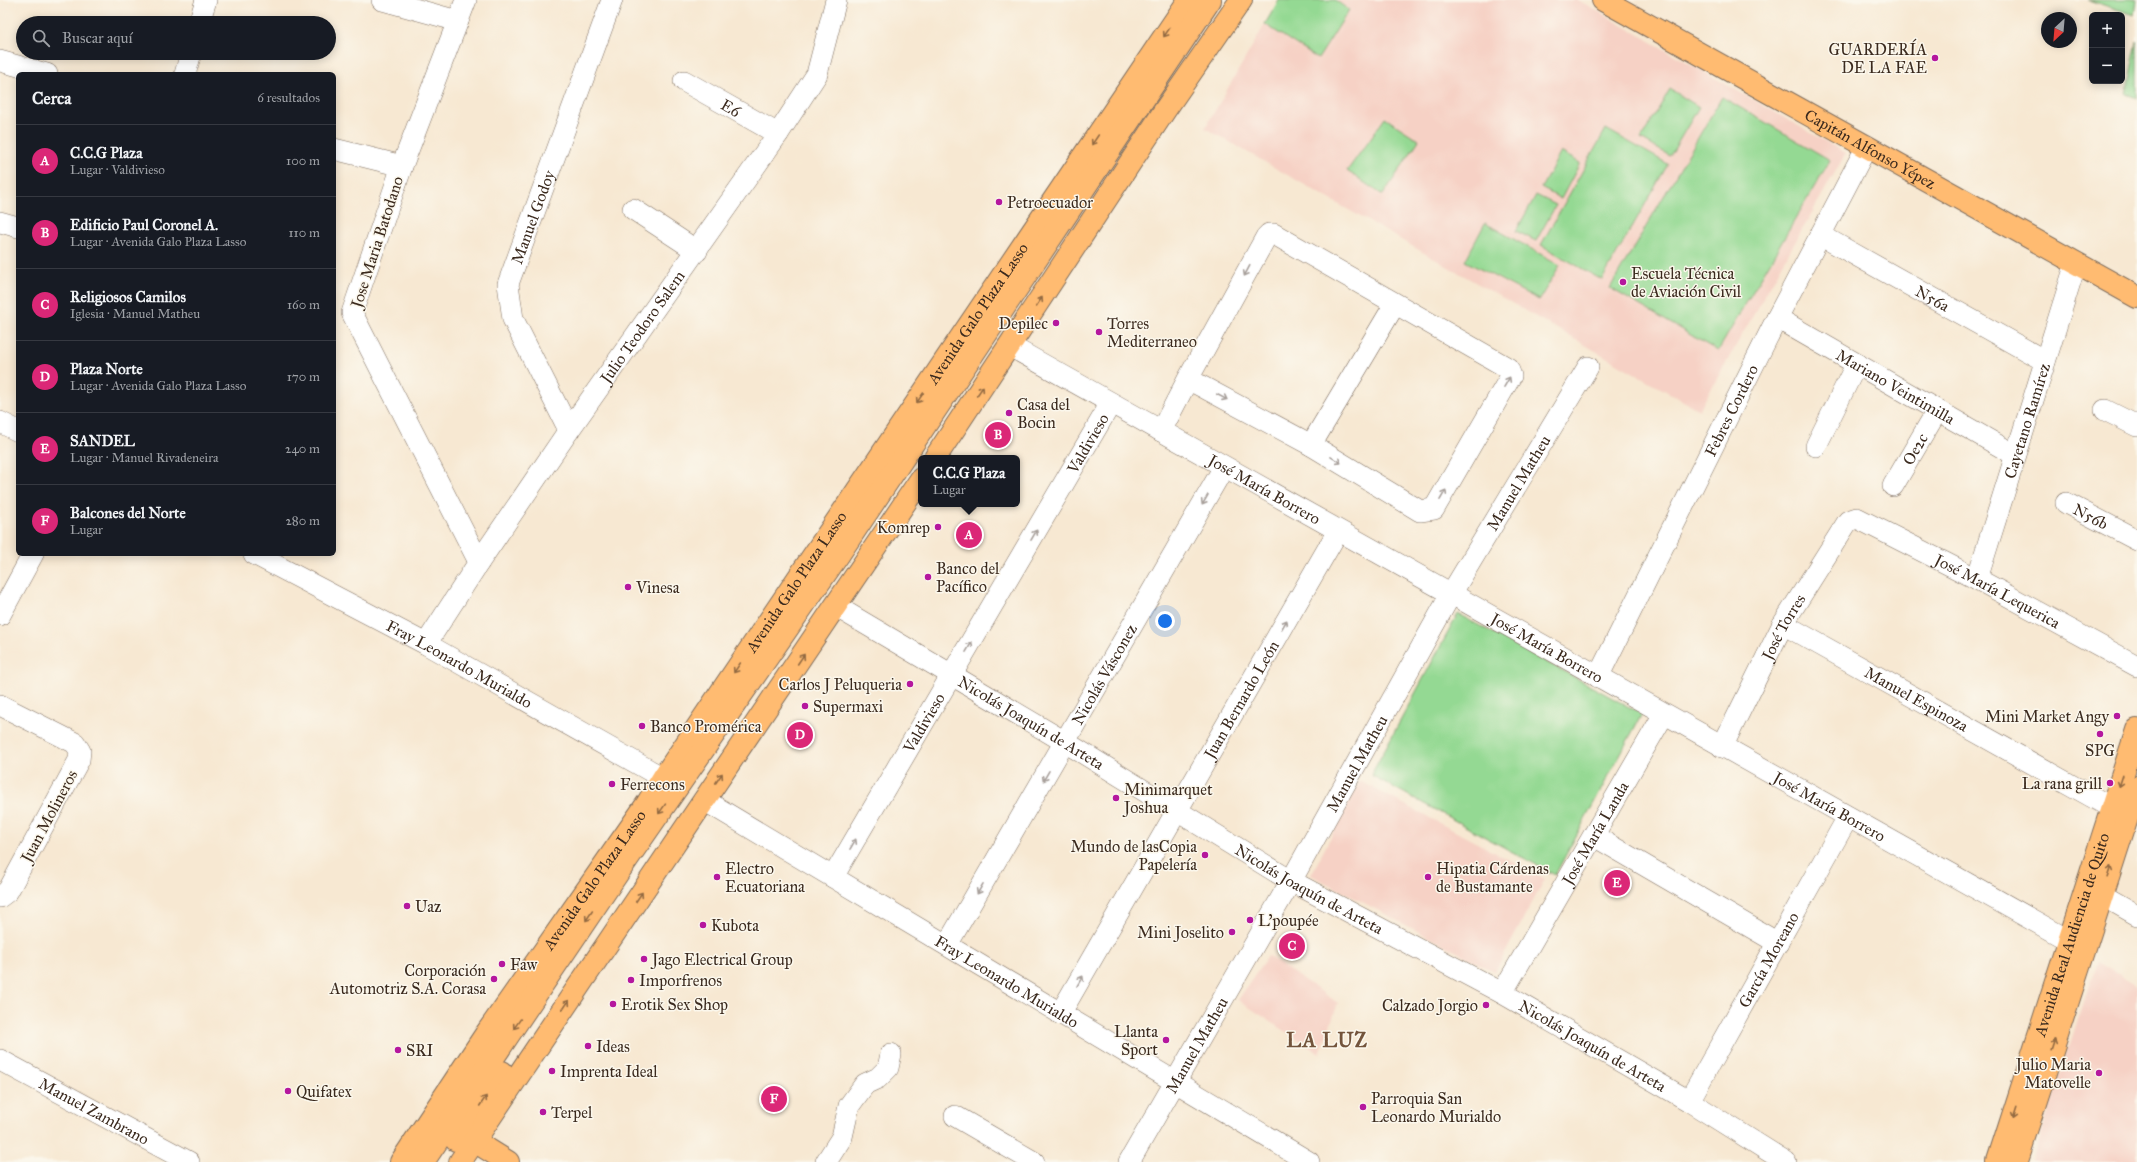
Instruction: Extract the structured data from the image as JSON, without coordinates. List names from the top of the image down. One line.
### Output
{"streets":{"main road":["Capitán Alfonso Yépez","Avenida Galo Plaza Lasso","Avenida Real Audiencia de Quito"],"street":["E6","Manuel Godoy","Jose Maria Batodano","N56a","Julio Teodoro Salem","Mariano Veintimilla","Febres Cordero","Cayetano Ramírez","Valdivieso","Oe2c","Manuel Matheu","José María Borrero","N56b","José María Lequerica","José Torres","Fray Leonardo Murialdo","Nicolás Vásconez","Manuel Espinoza","Juan Bernardo León","Nicolás Joaquín de Arteta","Juan Molineros","José María Landa","García Moreano","Manuel Zambrano"]},"crossings":[["E6","Julio Teodoro Salem"],["Capitán Alfonso Yépez","Febres Cordero"],["Capitán Alfonso Yépez","Cayetano Ramírez"],["Manuel Godoy","Julio Teodoro Salem"],["Jose Maria Batodano","Julio Teodoro Salem"],["N56a","Febres Cordero"],["N56a","Cayetano Ramírez"],["Avenida Galo Plaza Lasso","Fray Leonardo Murialdo"],["Avenida Galo Plaza Lasso","Nicolás Joaquín de Arteta"],["Julio Teodoro Salem","Fray Leonardo Murialdo"],["Mariano Veintimilla","Febres Cordero"],["Mariano Veintimilla","Cayetano Ramírez"],["Mariano Veintimilla","Oe2c"],["Febres Cordero","José María Borrero"],["Cayetano Ramírez","José María Lequerica"],["Valdivieso","José María Borrero"],["Valdivieso","Fray Leonardo Murialdo"],["Valdivieso","Nicolás Joaquín de Arteta"],["Manuel Matheu","José María Borrero"],["Manuel Matheu","Fray Leonardo Murialdo"],["Manuel Matheu","Nicolás Joaquín de Arteta"],["José María Borrero","José Torres"],["José María Borrero","Nicolás Vásconez"],["José María Borrero","Juan Bernardo León"],["José María Borrero","José María Landa"],["José María Borrero","Avenida Real Audiencia de Quito"],["José María Borrero","García Moreano"],["José María Lequerica","José Torres"],["José Torres","Manuel Espinoza"],["Fray Leonardo Murialdo","Nicolás Vásconez"],["Fray Leonardo Murialdo","Juan Bernardo León"],["Nicolás Vásconez","Nicolás Joaquín de Arteta"],["Manuel Espinoza","Avenida Real Audiencia de Quito"],["Juan Bernardo León","Nicolás Joaquín de Arteta"],["Nicolás Joaquín de Arteta","José María Landa"],["Nicolás Joaquín de Arteta","García Moreano"]],"one_way":["Valdivieso","Nicolás Vásconez","Juan Bernardo León"],"districts":["LA LUZ"],"places":["GUARDERÍA DE LA FAE","Petroecuador","Escuela Técnica de Aviación Civil","Depilec","Torres Mediterraneo","Casa del Bocin","Komrep","Banco del Pacífico","Vinesa","Carlos J Peluqueria","Supermaxi","Mini Market Angy","Banco Promérica","SPG","La rana grill","Ferrecons","Minimarquet Joshua","Mundo de lasCopia Papelería","Electro Ecuatoriana","Hipatia Cárdenas de Bustamante","Uaz","L'poupée","Kubota","Mini Joselito","Jago Electrical Group","Faw","Corporación Automotriz S.A. Corasa","Imporfrenos","Erotik Sex Shop","Calzado Jorgio","Llanta Sport","Ideas","SRI","Imprenta Ideal","Julio Maria Matovelle","Quifatex","Parroquia San Leonardo Murialdo","Terpel"],"north":"bottom left","page":{"map_buttons":["+","−"],"search":"Buscar aquí","heading":["Cerca","6 resultados"],"list":[{"mark":"A","name":"C.C.G Plaza","note":"Lugar · Valdivieso","value":"100 m"},{"mark":"B","name":"Edificio Paul Coronel A.","note":"Lugar · Avenida Galo Plaza Lasso","value":"110 m"},{"mark":"C","name":"Religiosos Camilos","note":"Iglesia · Manuel Matheu","value":"160 m"},{"mark":"D","name":"Plaza Norte","note":"Lugar · Avenida Galo Plaza Lasso","value":"170 m"},{"mark":"E","name":"SANDEL","note":"Lugar · Manuel Rivadeneira","value":"240 m"},{"mark":"F","name":"Balcones del Norte","note":"Lugar","value":"280 m"}],"pins":["B","A","D","E","C","F"],"popup":["C.C.G Plaza","Lugar"]}}
